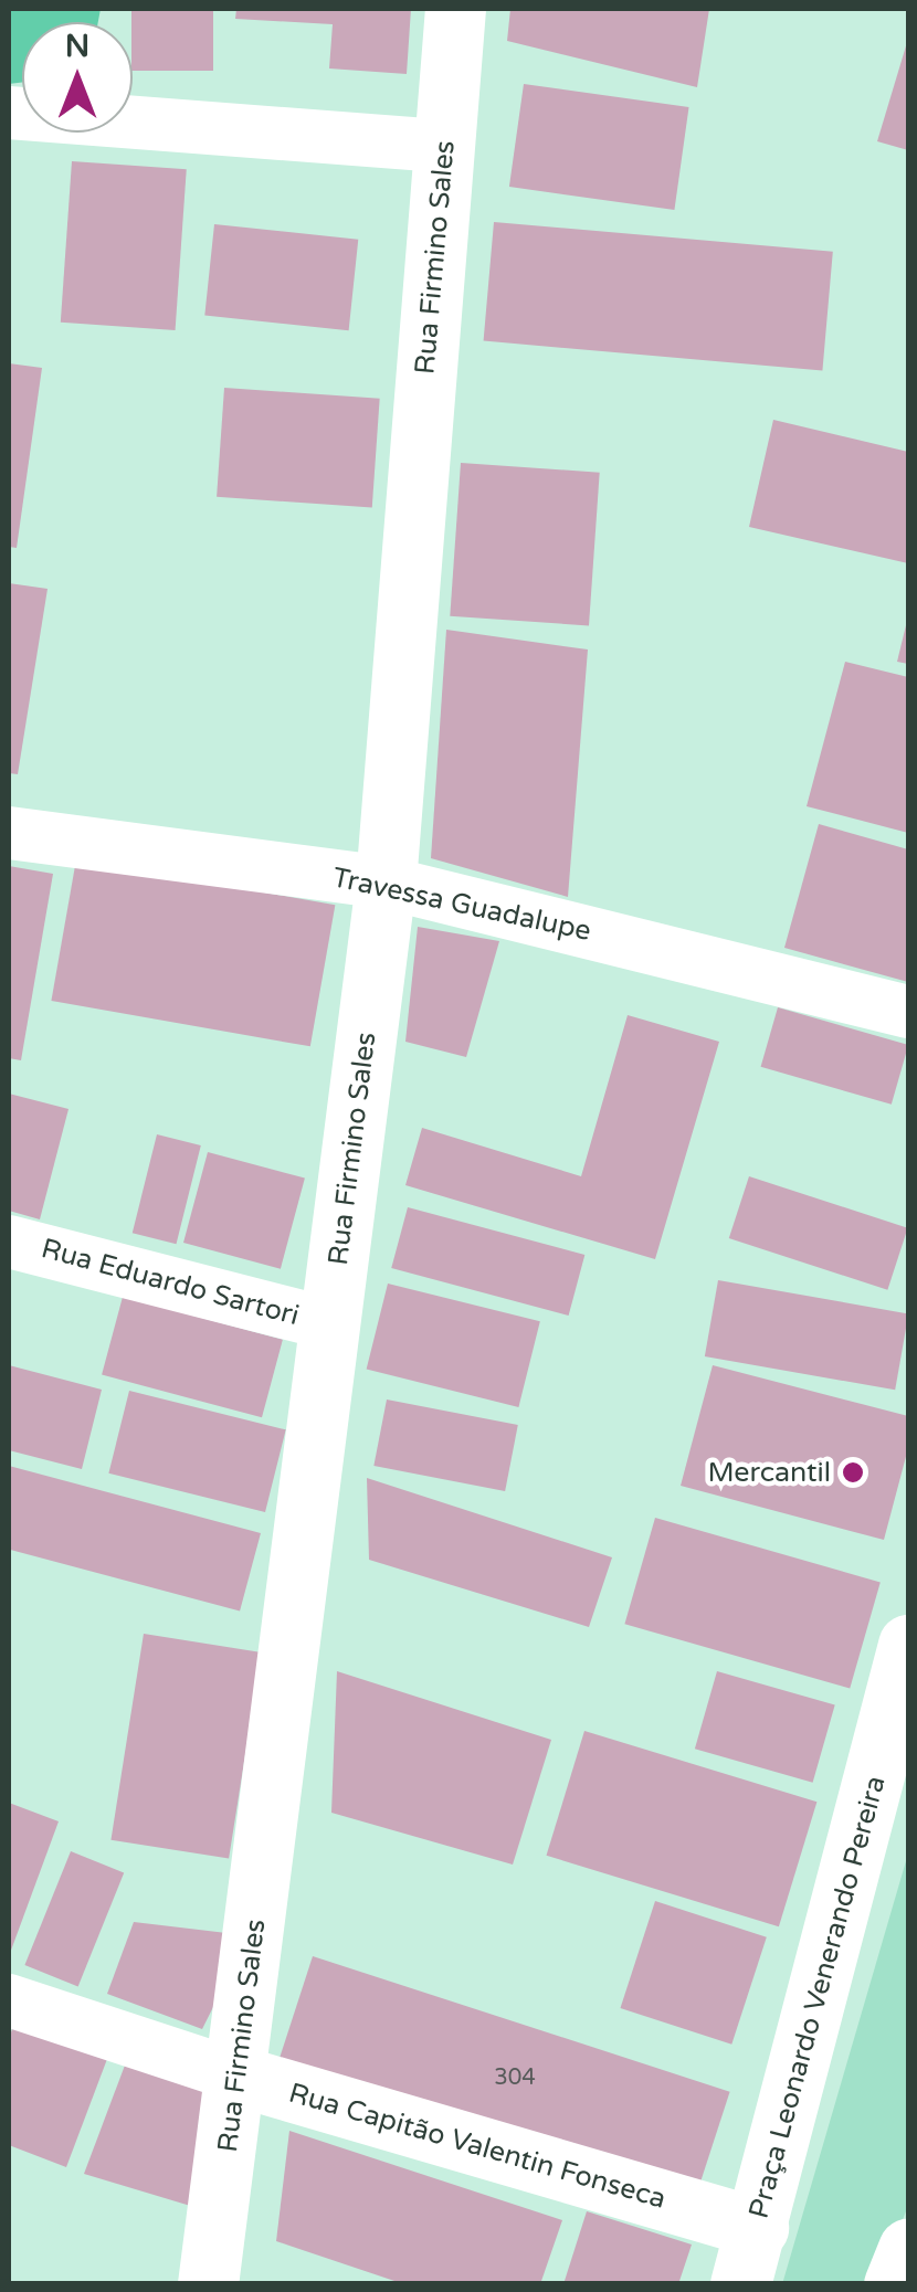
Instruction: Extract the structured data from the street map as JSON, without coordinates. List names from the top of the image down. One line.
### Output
{"streets":{"main road":["Rua Firmino Sales","Praça Leonardo Venerando Pereira","Rua Capitão Valentin Fonseca"],"street":["Travessa Guadalupe","Rua Eduardo Sartori"]},"crossings":[["Rua Firmino Sales","Travessa Guadalupe"],["Rua Firmino Sales","Rua Eduardo Sartori"],["Rua Firmino Sales","Rua Capitão Valentin Fonseca"],["Praça Leonardo Venerando Pereira","Rua Capitão Valentin Fonseca"]],"places":["Mercantil"],"house_numbers":["304"],"north":"top"}
